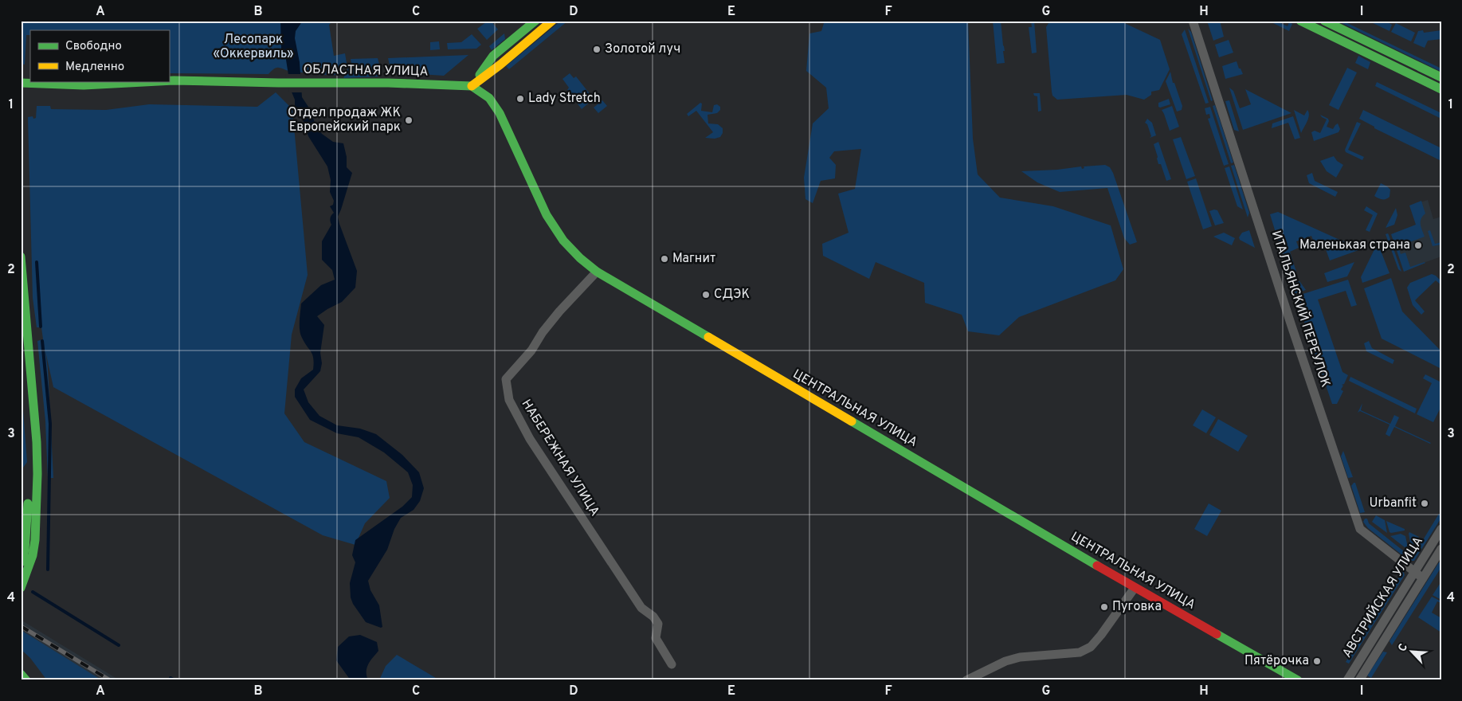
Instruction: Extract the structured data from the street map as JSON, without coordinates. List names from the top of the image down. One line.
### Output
{"streets":{"street":["ОБЛАСТНАЯ УЛИЦА","ИТАЛЬЯНСКИЙ ПЕРЕУЛОК","ЦЕНТРАЛЬНАЯ УЛИЦА","НАБЕРЕЖНАЯ УЛИЦА","АВСТРИЙСКАЯ УЛИЦА"]},"crossings":[["ОБЛАСТНАЯ УЛИЦА","ЦЕНТРАЛЬНАЯ УЛИЦА"],["ИТАЛЬЯНСКИЙ ПЕРЕУЛОК","АВСТРИЙСКАЯ УЛИЦА"],["ЦЕНТРАЛЬНАЯ УЛИЦА","НАБЕРЕЖНАЯ УЛИЦА"]],"parks":["Лесопарк «Оккервиль»"],"places":["Золотой луч","Lady Stretch","Отдел продаж ЖК Европейский парк","Маленькая страна","Магнит","СДЭК","Urbanfit","Пуговка","Пятёрочка"],"legend":["Свободно","Медленно"],"north":"top left","grid":{"columns":["A","B","C","D","E","F","G","H","I"],"rows":["1","2","3","4"]}}
